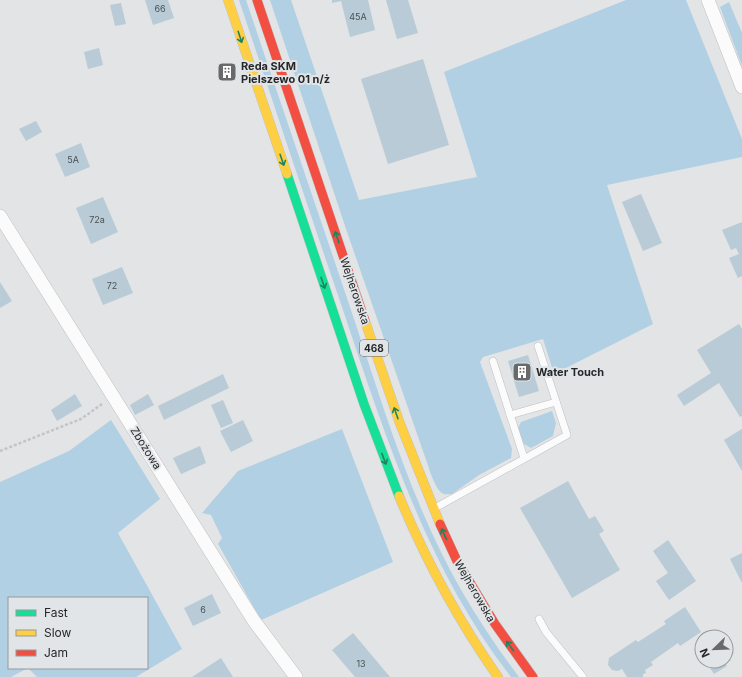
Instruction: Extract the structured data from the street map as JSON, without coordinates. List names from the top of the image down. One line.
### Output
{"streets":{"main road":["Wejherowska","468"],"street":["Zbożowa"]},"places":{"building":["Reda SKM Pielszewo 01 n/ż","Water Touch"]},"house_numbers":["66","45A","5A","72a","72","6","13"],"legend":["Fast","Slow","Jam"],"north":"bottom left"}
